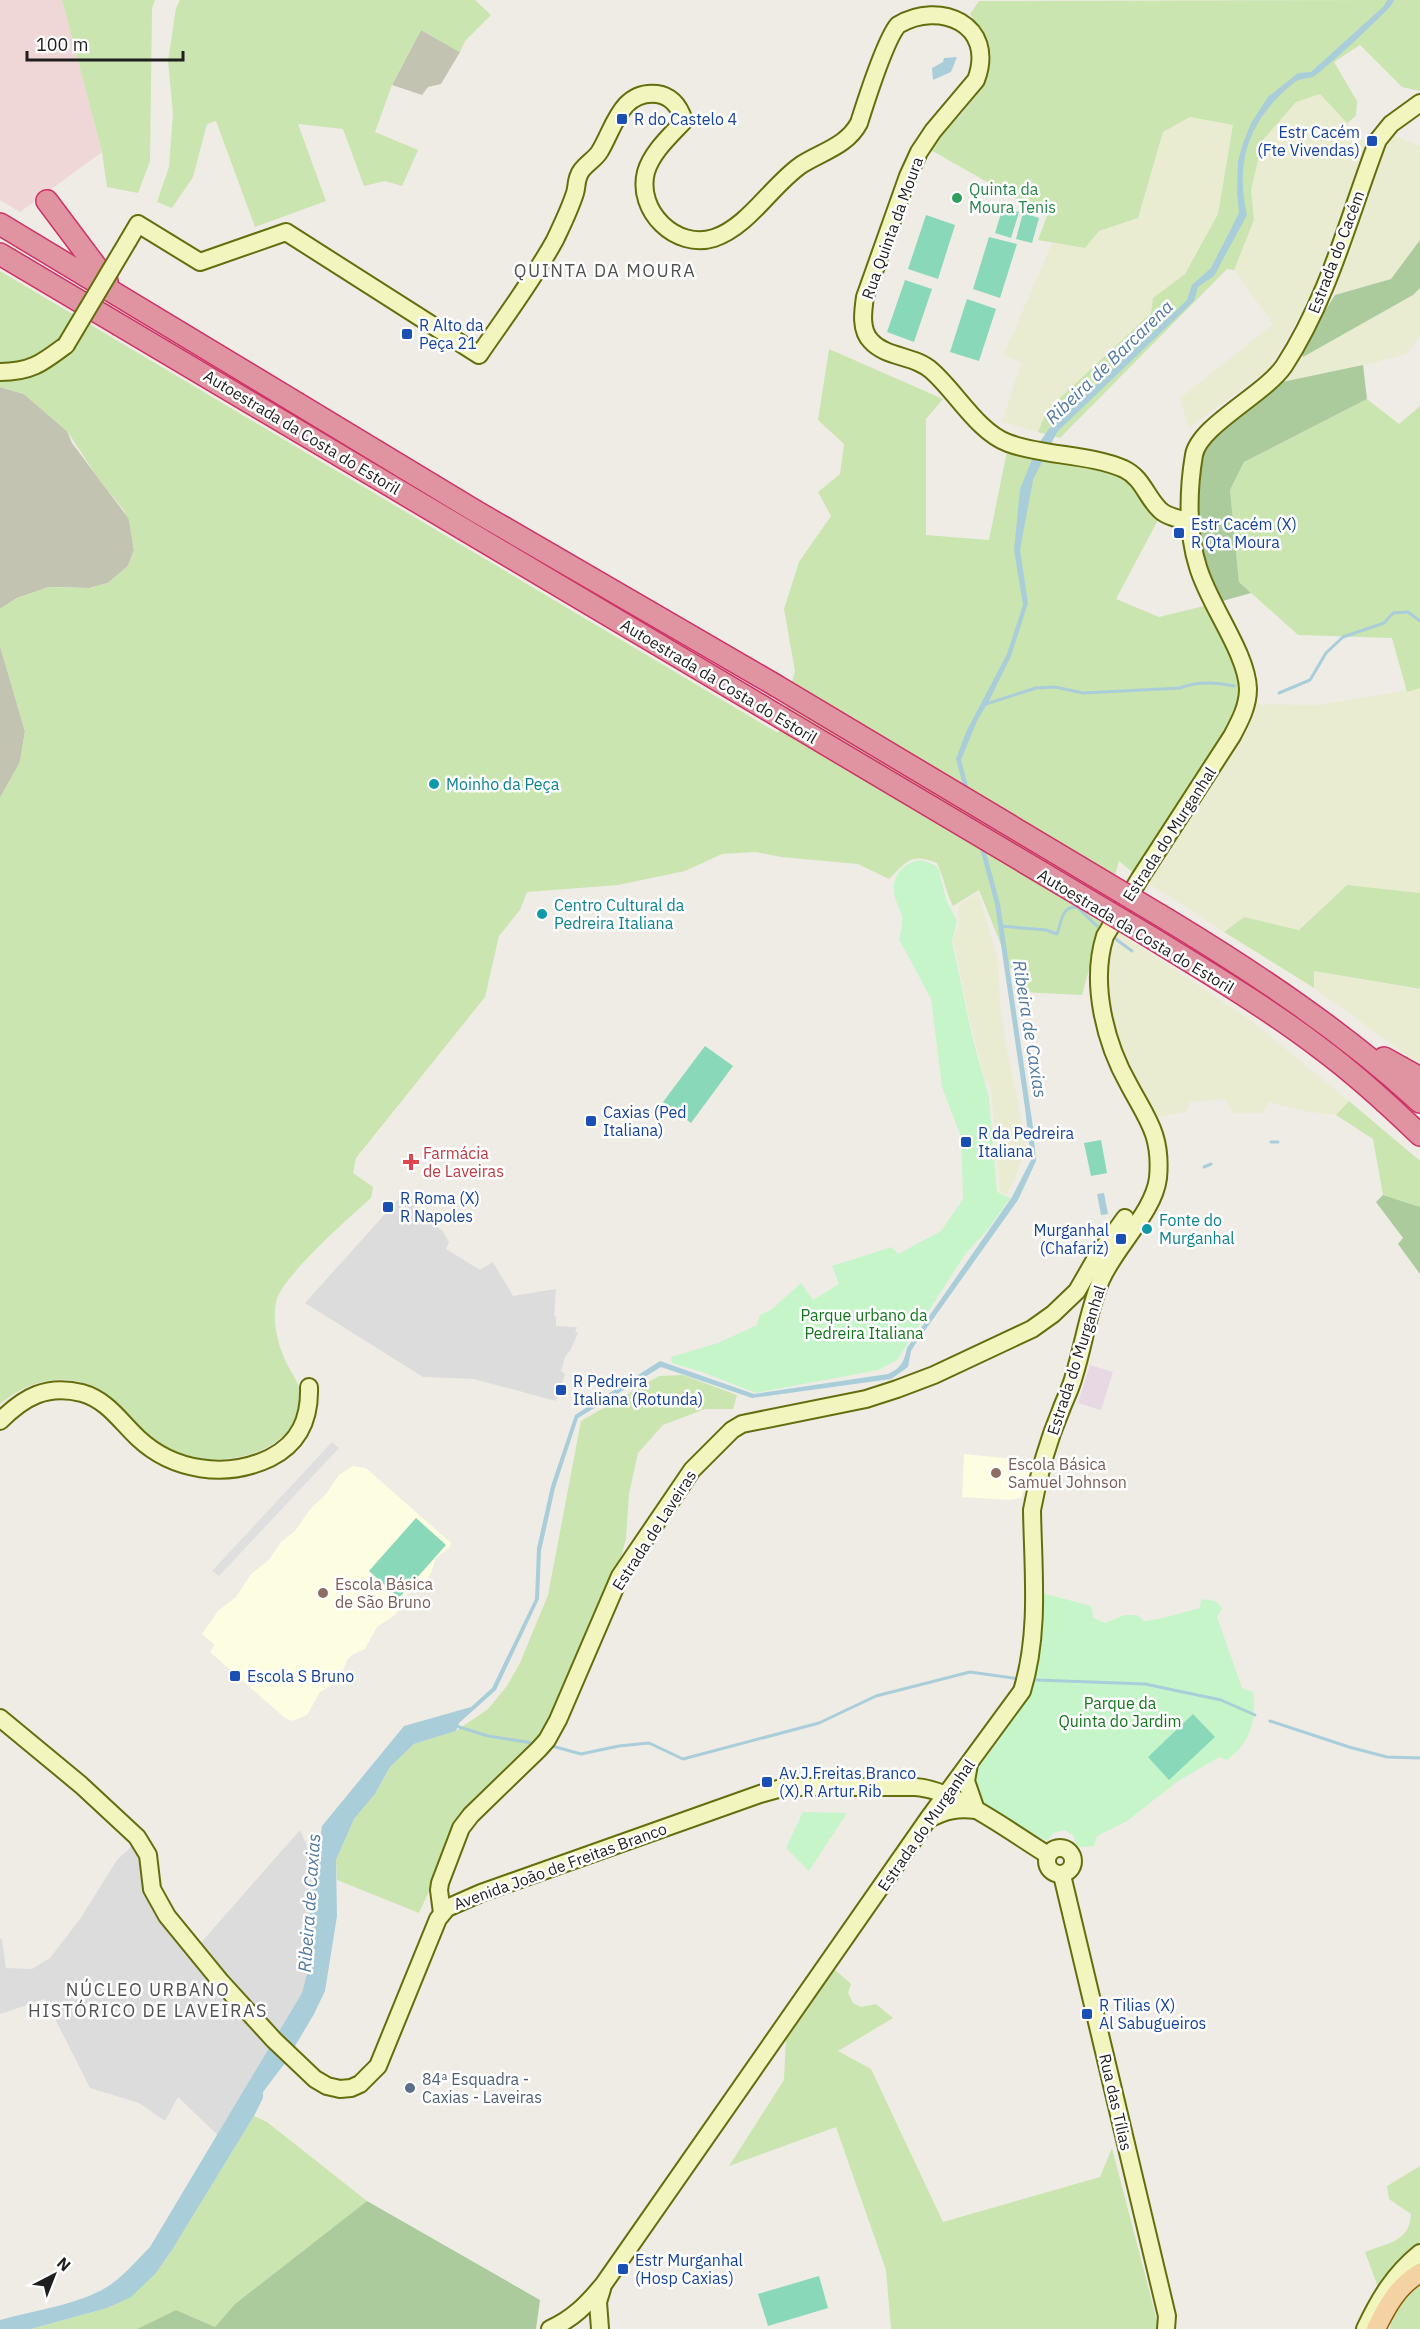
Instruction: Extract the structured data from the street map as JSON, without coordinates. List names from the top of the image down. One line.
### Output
{"streets":{"highway":["Autoestrada da Costa do Estoril"],"street":["Rua Quinta da Moura","Estrada do Cacém","Estrada do Murganhal","Estrada de Laveiras","Avenida João de Freitas Branco","Rua das Tílias"]},"crossings":[["Rua Quinta da Moura","Estrada do Cacém"],["Rua Quinta da Moura","Estrada do Murganhal"],["Estrada do Cacém","Estrada do Murganhal"],["Estrada do Murganhal","Avenida João de Freitas Branco"],["Estrada de Laveiras","Avenida João de Freitas Branco"]],"districts":["QUINTA DA MOURA","NÚCLEO URBANO HISTÓRICO DE LAVEIRAS"],"water":["Ribeira de Barcarena","Ribeira de Caxias"],"parks":["Parque urbano da Pedreira Italiana","Parque da Quinta do Jardim"],"places":{"transit":["R do Castelo 4","Estr Cacém (Fte Vivendas)","R Alto da Peça 21","Estr Cacém (X) R Qta Moura","Caxias (Ped Italiana)","R da Pedreira Italiana","R Roma (X) R Napoles","Murganhal (Chafariz)","R Pedreira Italiana (Rotunda)","Escola S Bruno","Av J Freitas Branco (X) R Artur Rib","R Tilias (X) Al Sabugueiros","Estr Murganhal (Hosp Caxias)"],"other":["Quinta da Moura Tenis","Moinho da Peça","Centro Cultural da Pedreira Italiana","Fonte do Murganhal","Escola Básica Samuel Johnson","Escola Básica de São Bruno","84ª Esquadra - Caxias - Laveiras"],"health":["Farmácia de Laveiras"]},"scale_bar":"100 m","north":"top right"}
